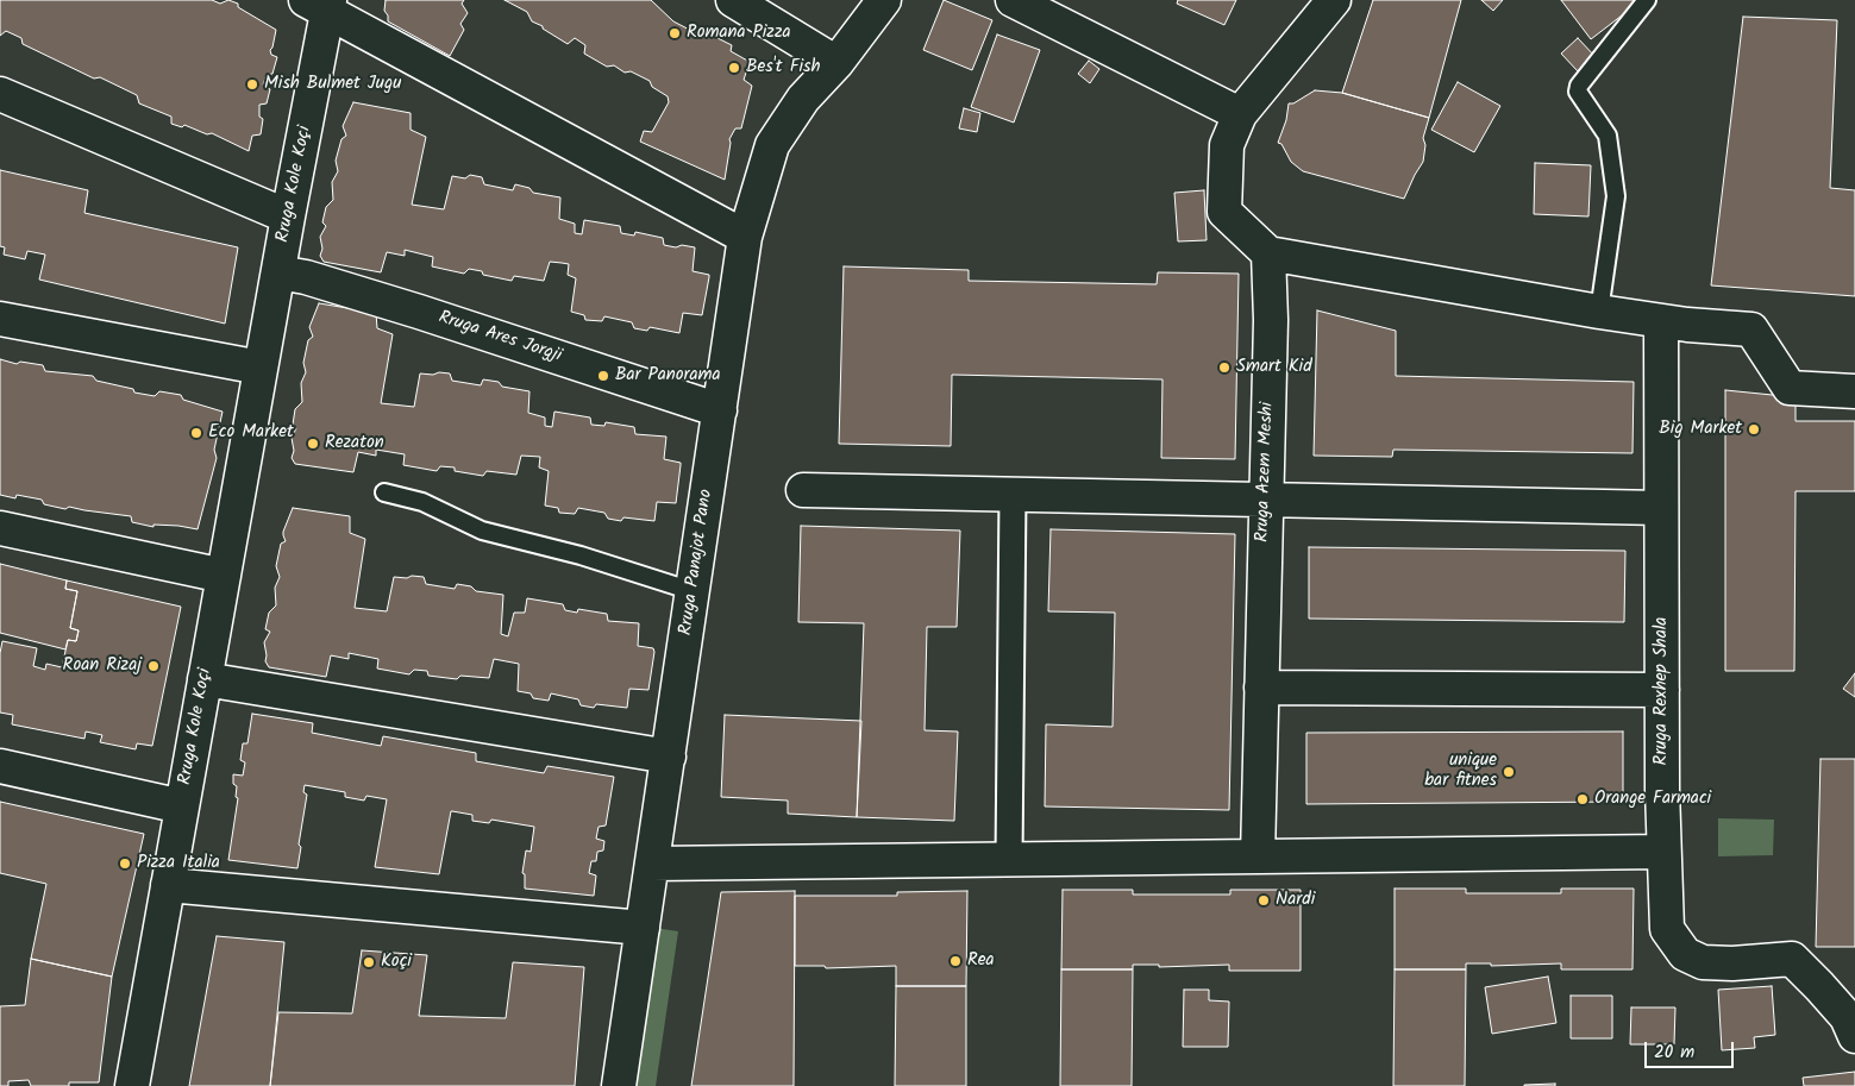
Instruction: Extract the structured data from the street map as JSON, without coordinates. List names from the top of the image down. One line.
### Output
{"streets":{"street":["Rruga Kole Koçi","Rruga Ares Jorgji","Rruga Azem Meshi","Rruga Panajot Pano","Rruga Rexhep Shala"]},"crossings":[["Rruga Kole Koçi","Rruga Ares Jorgji"],["Rruga Ares Jorgji","Rruga Panajot Pano"]],"places":["Romana Pizza","Bes't Fish","Mish Bulmet Jugu","Smart Kid","Bar Panorama","Big Market","Eco Market","Rezaton","Roan Rizaj","unique bar fitnes","Orange Farmaci","Pizza Italia","Nardi","Rea","Koçi"],"scale_bar":"20 m"}
